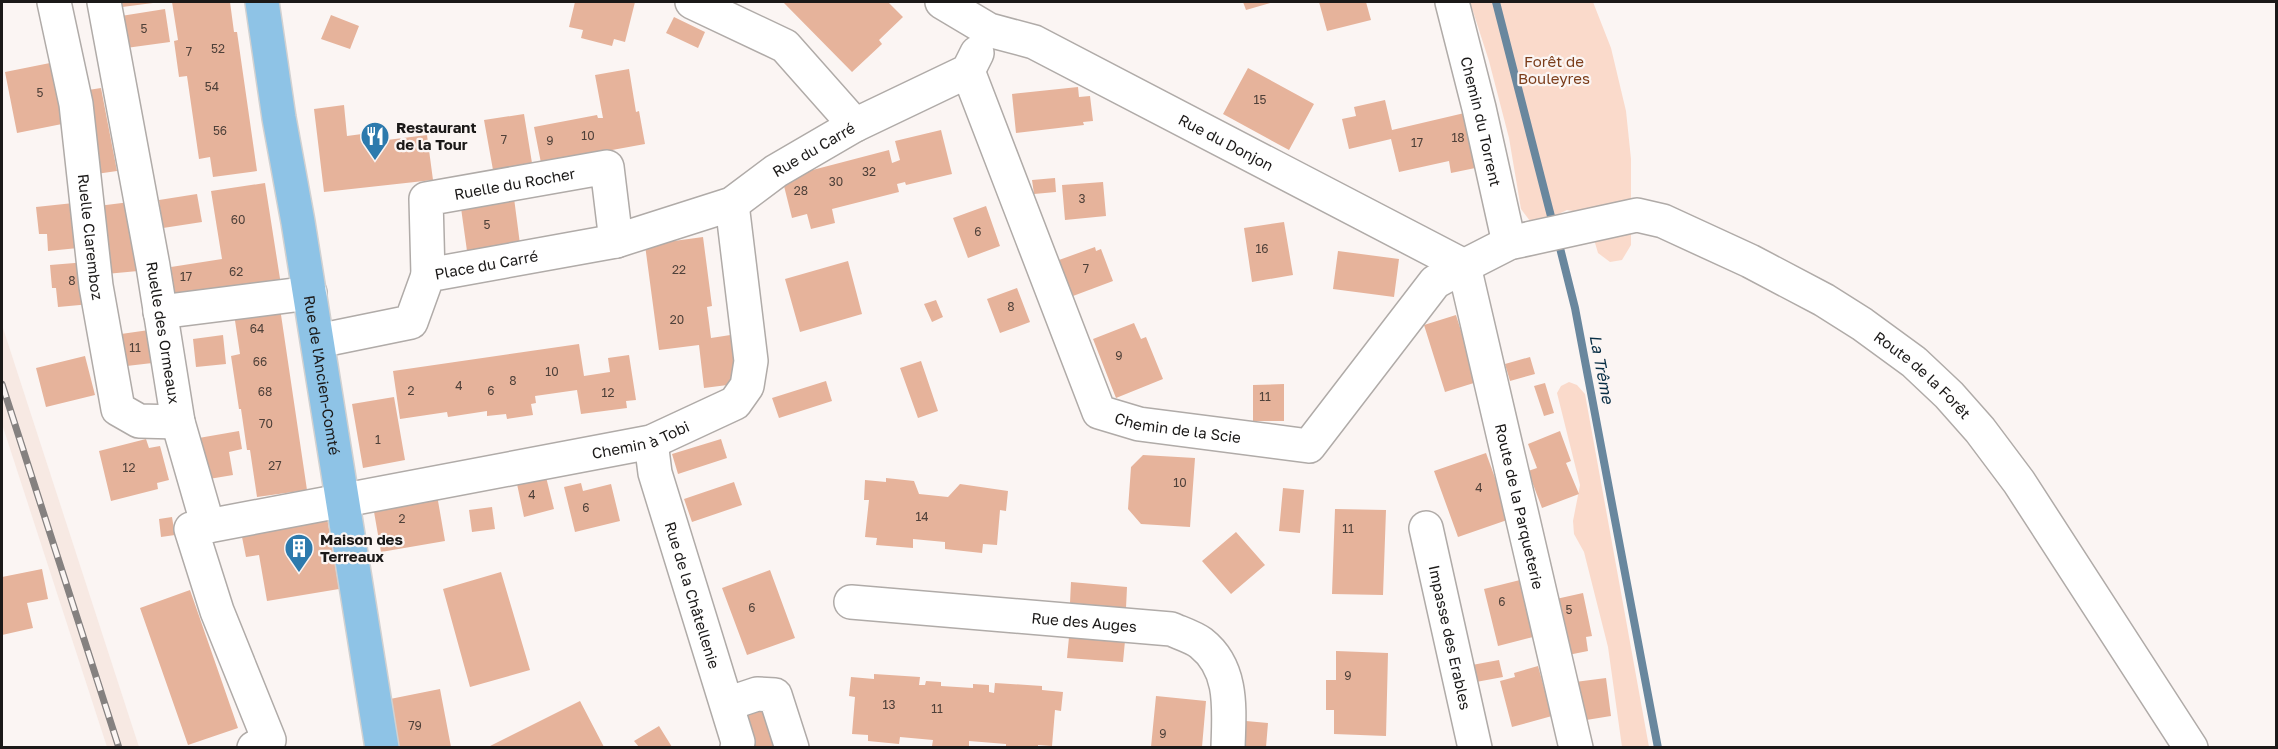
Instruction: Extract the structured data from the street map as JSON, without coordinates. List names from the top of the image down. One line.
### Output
{"streets":{"main road":["Rue de l'Ancien-Comté"],"street":["Chemin du Torrent","Rue du Donjon","Rue du Carré","Ruelle du Rocher","Ruelle Claremboz","Place du Carré","Ruelle des Ormeaux","Route de la Forêt","Chemin de la Scie","Chemin à Tobi","Route de la Parqueterie","Rue de la Châtellenie","Rue des Auges","Impasse des Erables"]},"crossings":[["Chemin du Torrent","Route de la Forêt"],["Rue du Donjon","Chemin de la Scie"],["Rue du Donjon","Route de la Parqueterie"],["Rue du Carré","Ruelle du Rocher"],["Rue du Carré","Place du Carré"],["Rue du Carré","Chemin de la Scie"],["Rue du Carré","Chemin à Tobi"],["Ruelle du Rocher","Place du Carré"],["Ruelle Claremboz","Ruelle des Ormeaux"],["Place du Carré","Rue de l'Ancien-Comté"],["Rue de l'Ancien-Comté","Chemin à Tobi"],["Chemin de la Scie","Route de la Parqueterie"],["Chemin à Tobi","Rue de la Châtellenie"]],"water":["La Trême"],"parks":["Forêt de Bouleyres"],"places":{"restaurant":["Restaurant de la Tour"],"building":["Maison des Terreaux"]},"house_numbers":["5","52","7","54","5","15","56","10","18","7","9","17","32","30","28","3","60","5","6","16","7","22","62","17","8","8","20","64","11","9","66","10","8","4","2","6","68","12","11","70","1","27","12","10","4","4","6","14","2","11","6","6","5","9","13","11","79","9"]}
